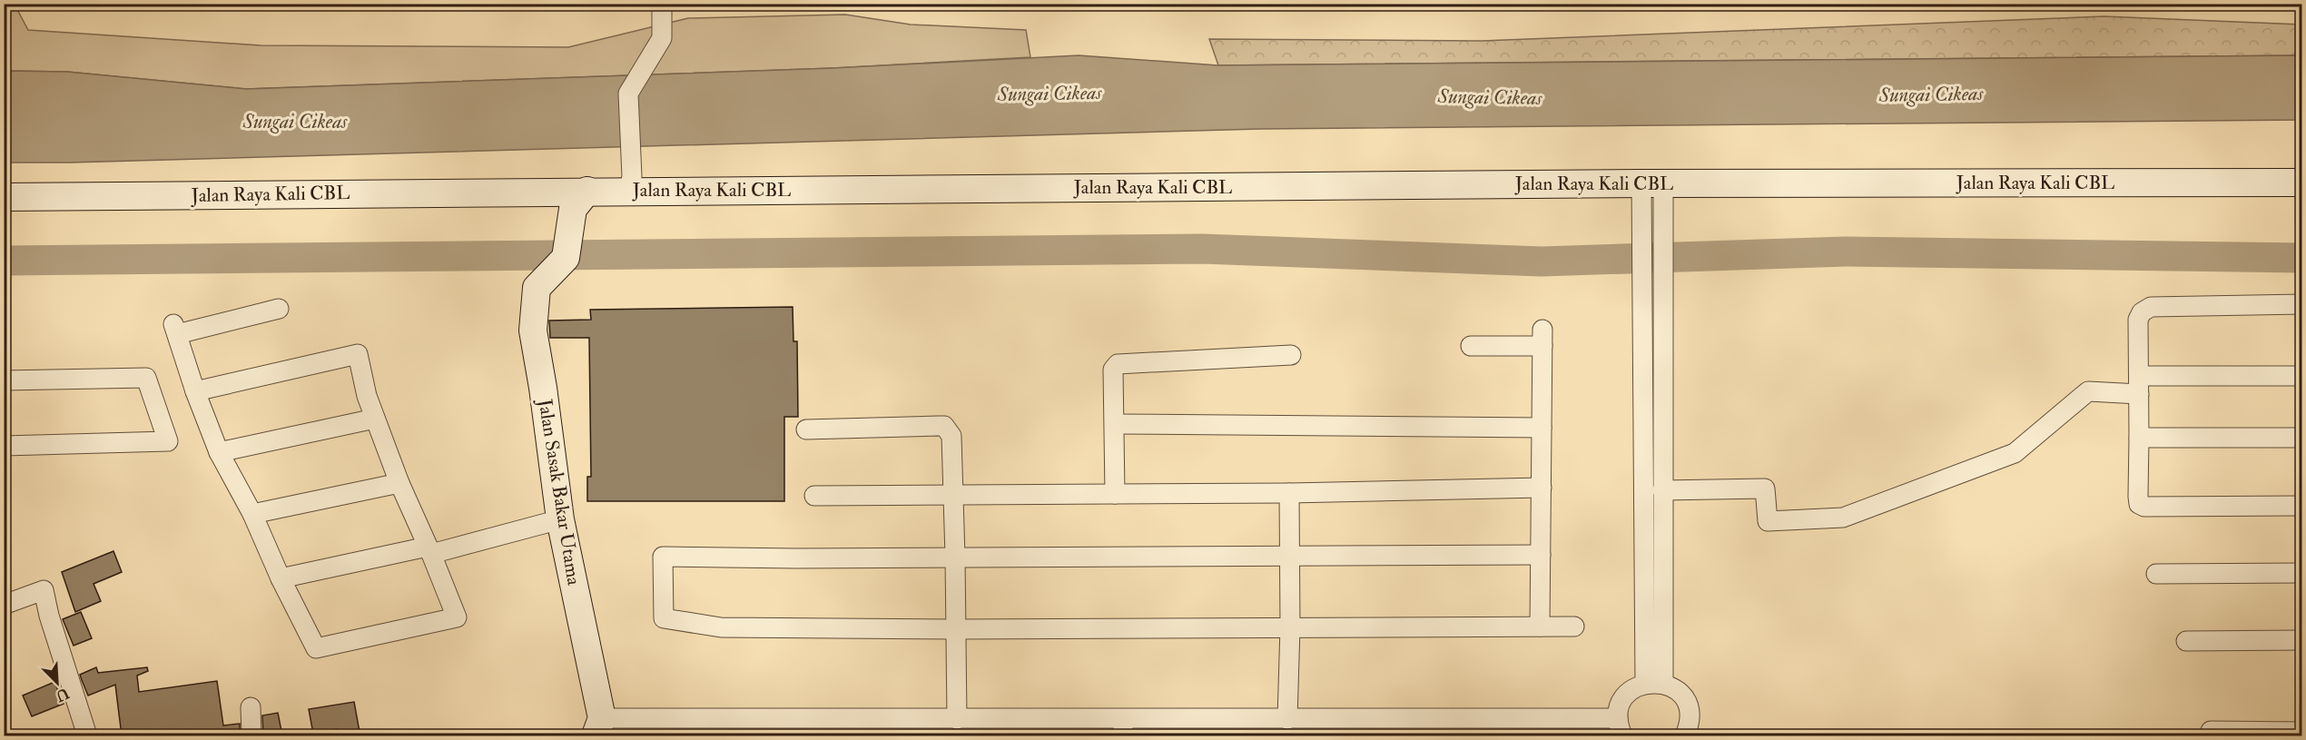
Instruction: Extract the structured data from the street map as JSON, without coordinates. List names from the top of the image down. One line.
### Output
{"streets":{"main road":["Jalan Raya Kali CBL","Jalan Sasak Bakar Utama"]},"crossings":[["Jalan Raya Kali CBL","Jalan Sasak Bakar Utama"]],"water":["Sungai Cikeas"],"north":"bottom right"}
